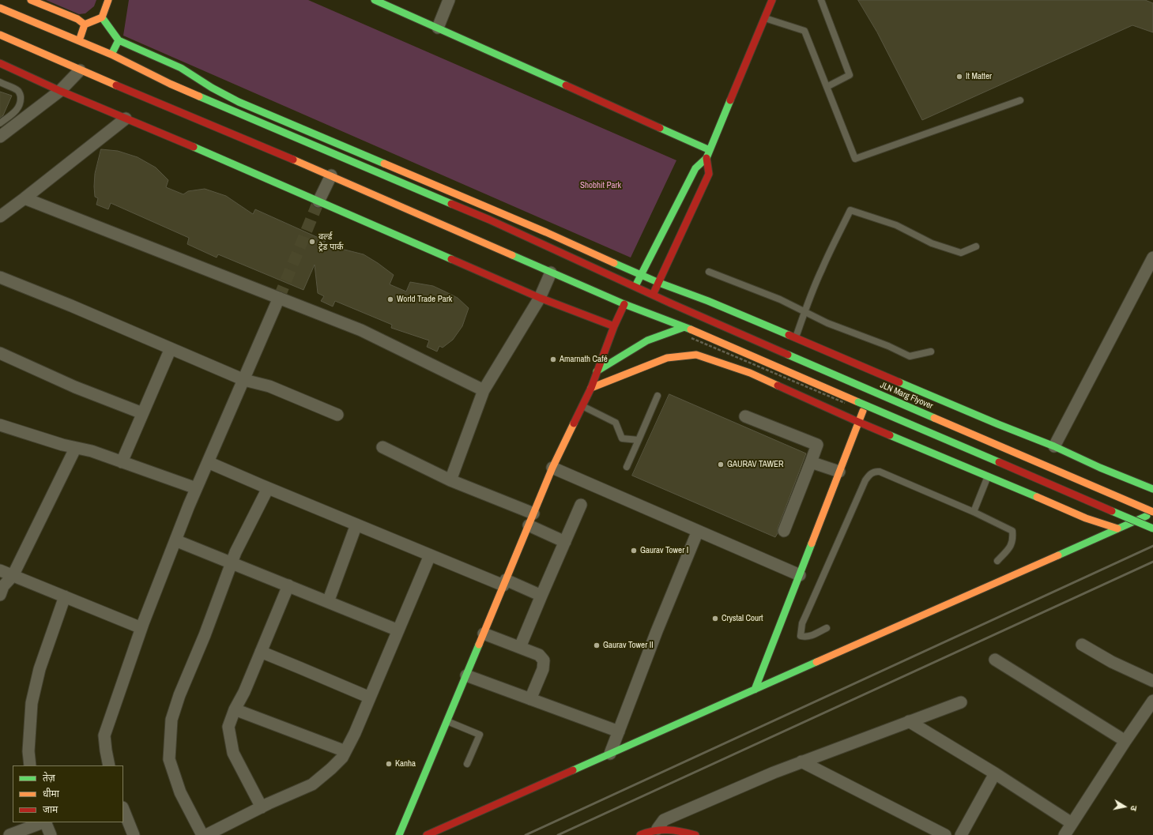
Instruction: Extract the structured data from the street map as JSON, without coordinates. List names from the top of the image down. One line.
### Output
{"streets":{"street":["JLN Marg Flyover"]},"parks":["Shobhit Park"],"places":["It Matter","वर्ल्ड ट्रेड पार्क","World Trade Park","Amarnath Café","GAURAV TAWER","Gaurav Tower I","Crystal Court","Gaurav Tower II","Kanha"],"legend":["तेज़","धीमा","जाम"],"north":"right"}
